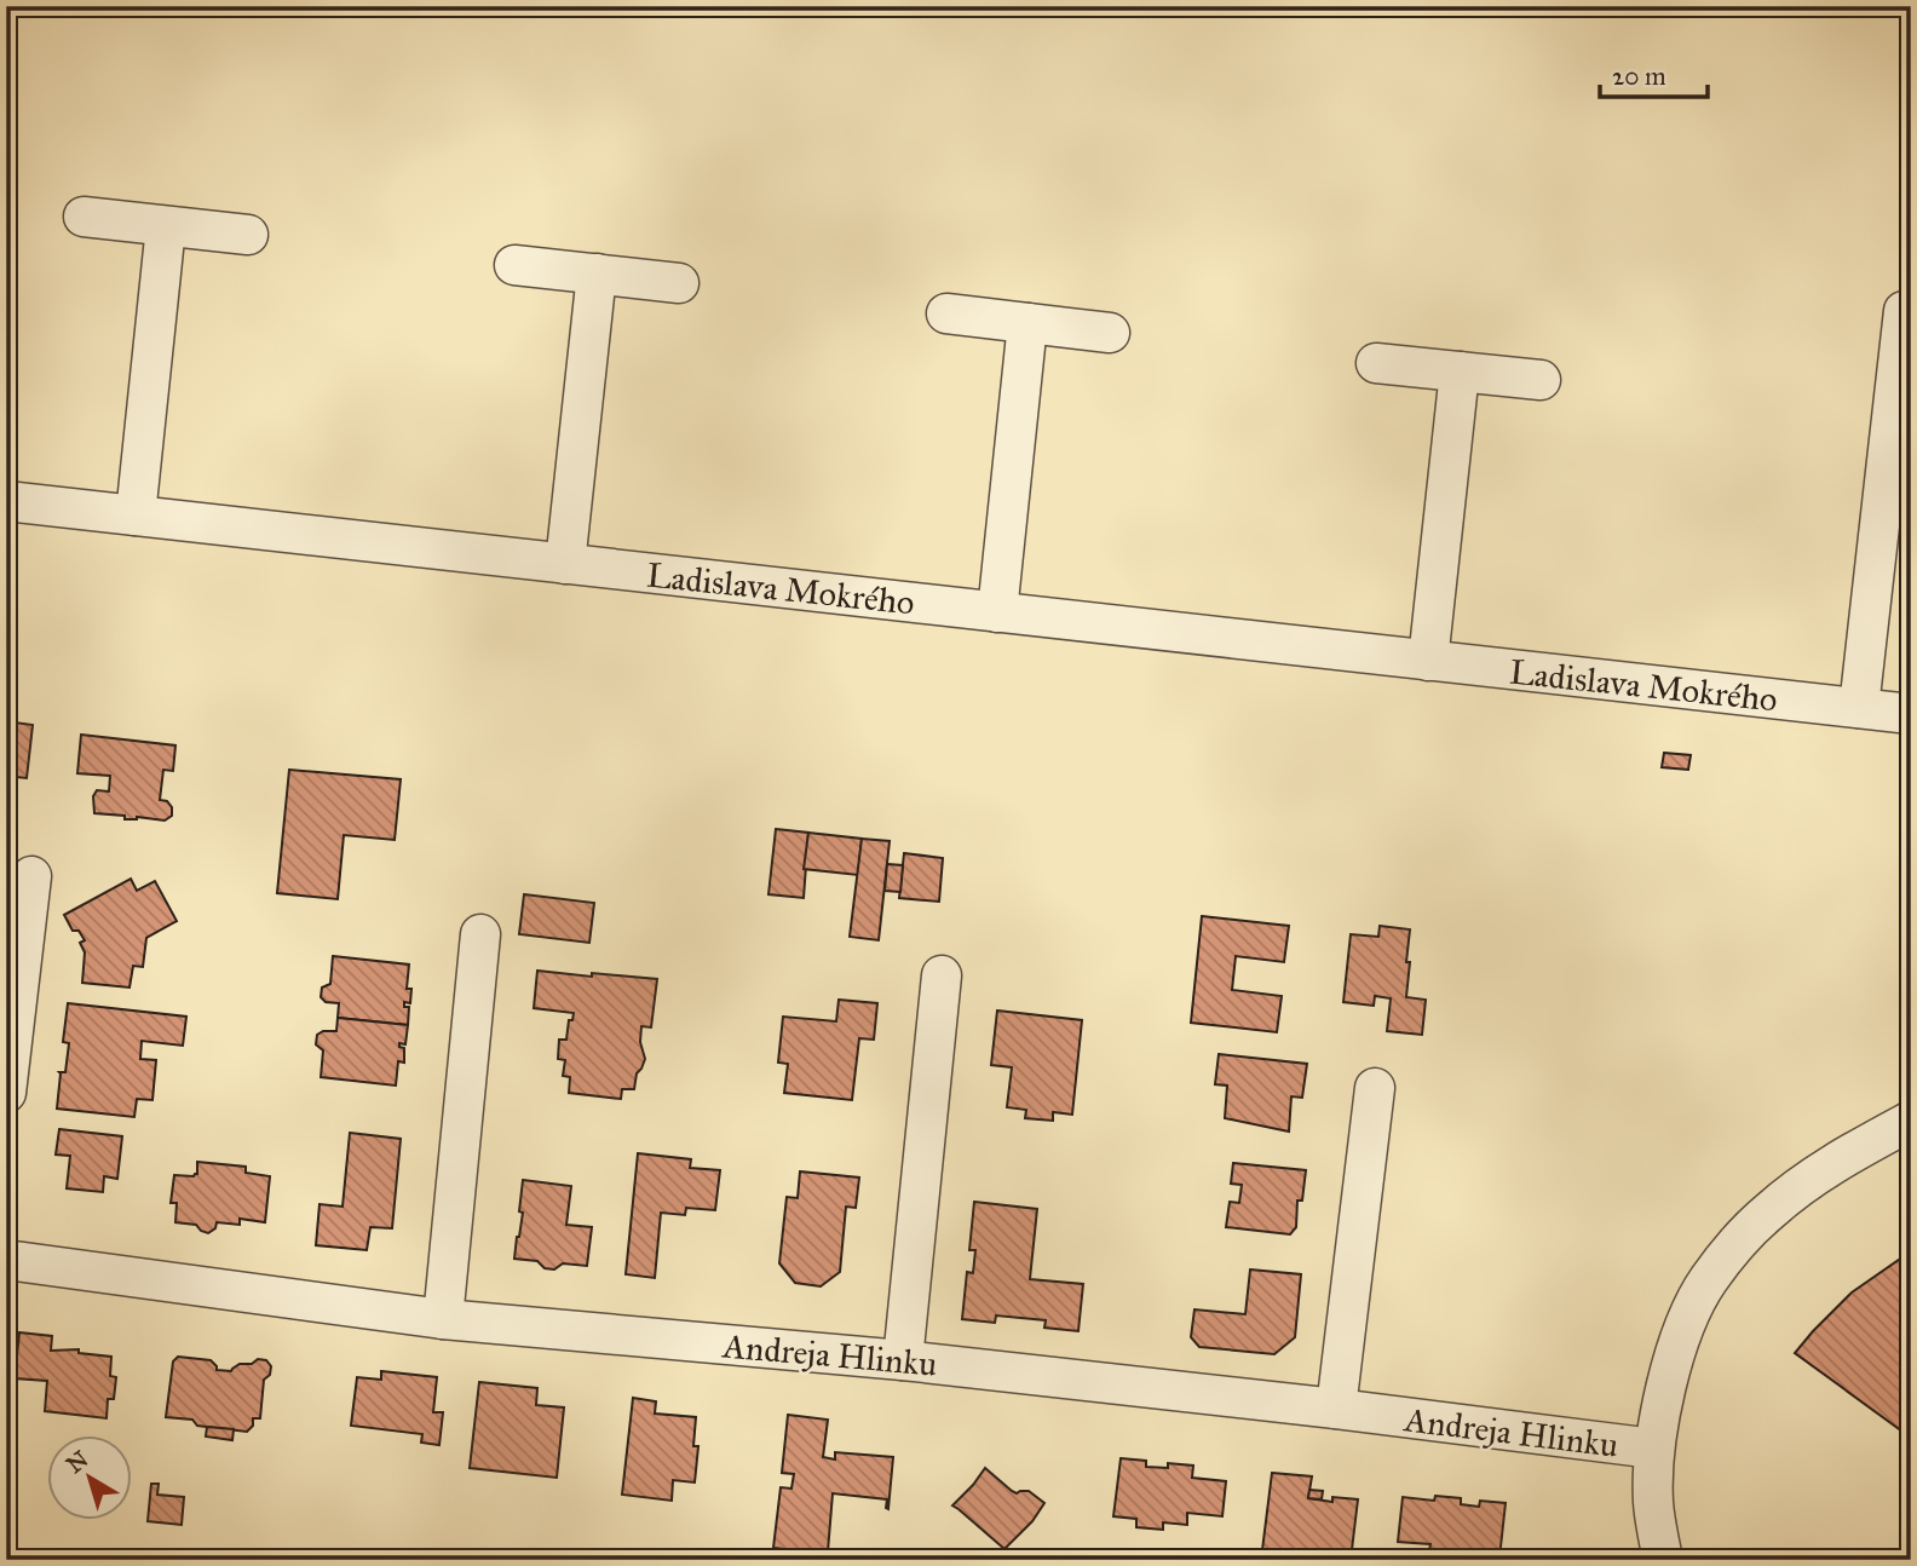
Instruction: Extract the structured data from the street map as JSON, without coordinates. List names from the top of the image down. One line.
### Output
{"streets":{"street":["Ladislava Mokrého","Andreja Hlinku"]},"scale_bar":"20 m","north":"top left"}
